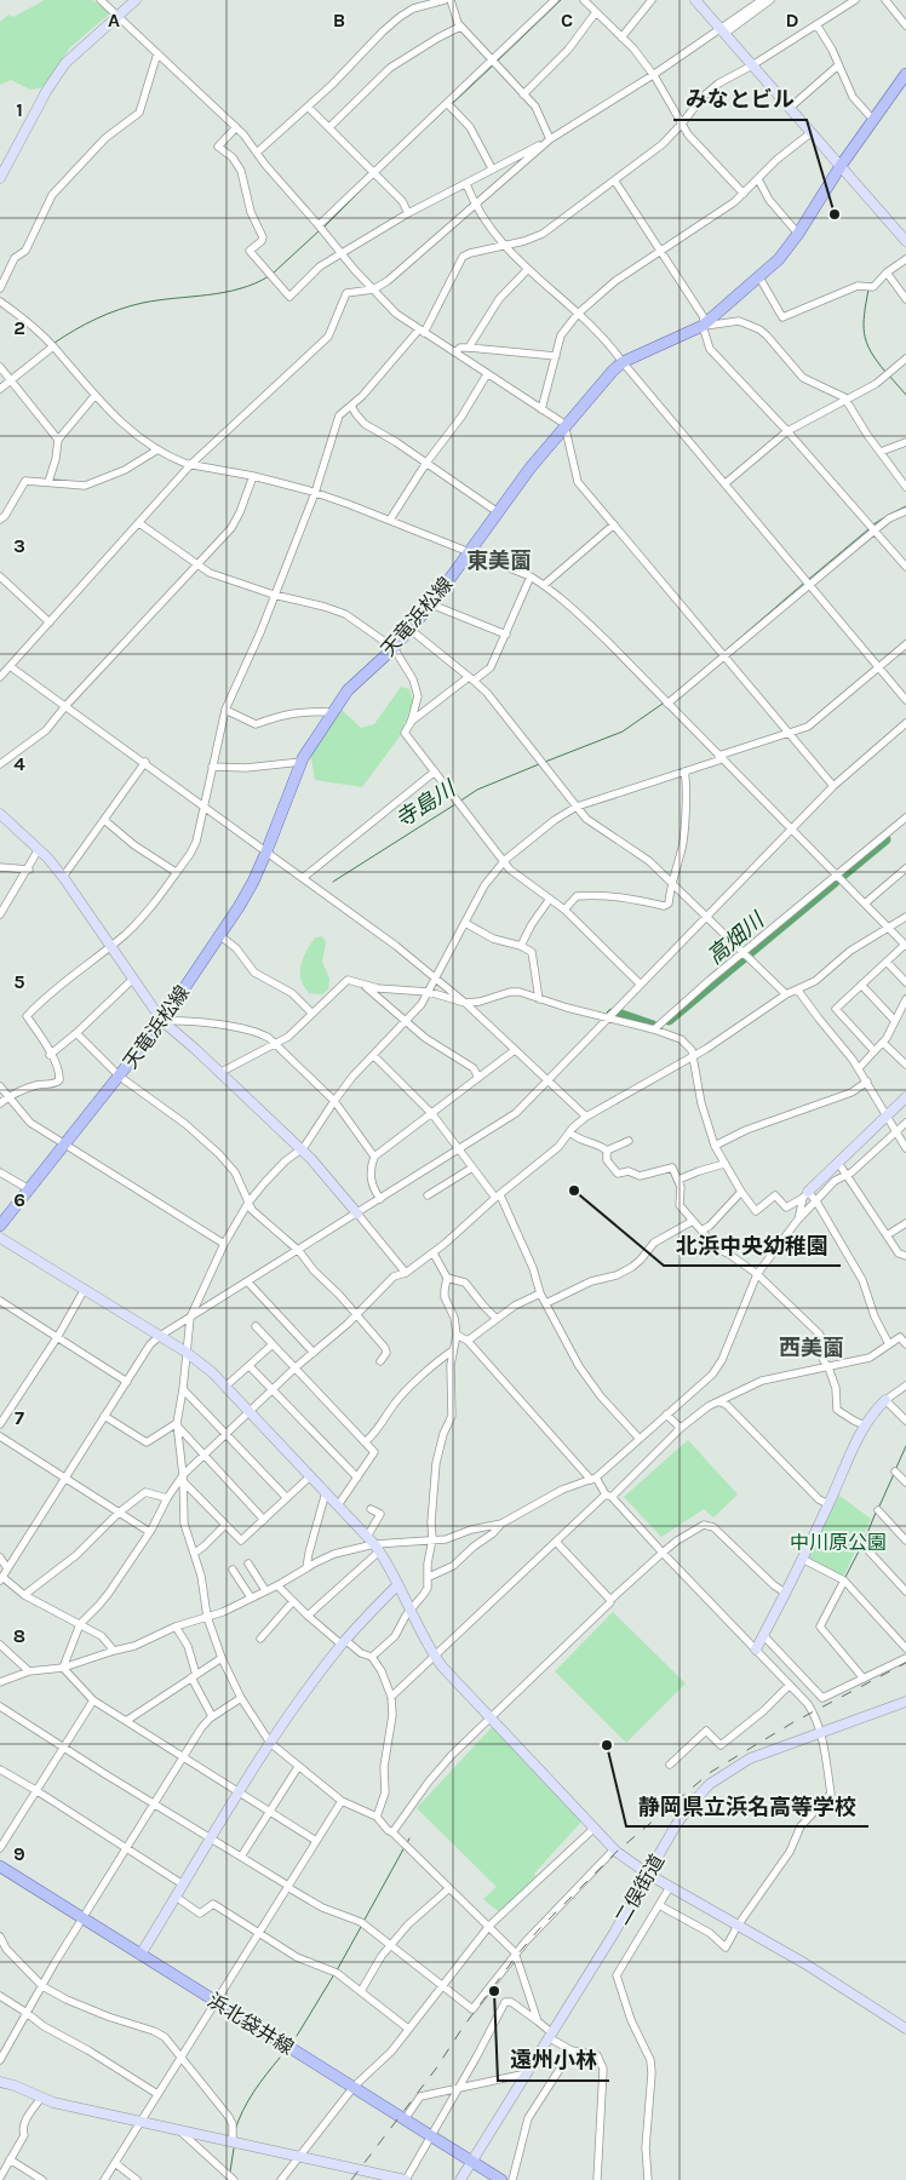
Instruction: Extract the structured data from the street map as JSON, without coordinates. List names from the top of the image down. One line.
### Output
{"streets":{"main road":["天竜浜松線","浜北袋井線"],"street":["二俣街道"]},"crossings":[["二俣街道","浜北袋井線"]],"districts":["東美薗","西美薗"],"water":["寺島川","高畑川"],"parks":["中川原公園"],"places":["みなとビル","北浜中央幼稚園","静岡県立浜名高等学校","遠州小林"],"grid":{"columns":["A","B","C","D"],"rows":["1","2","3","4","5","6","7","8","9"]}}
